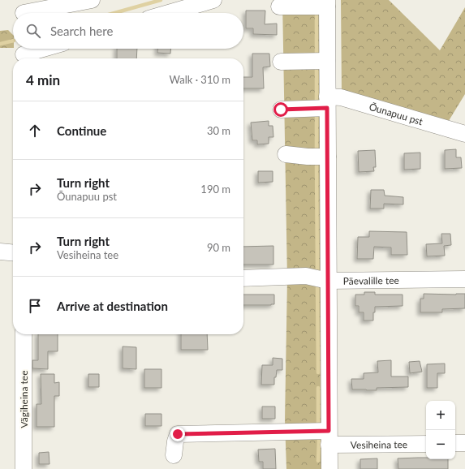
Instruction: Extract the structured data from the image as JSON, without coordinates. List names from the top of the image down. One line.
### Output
{"streets":{"street":["Õunapuu pst","Päevalille tee","Vägiheina tee","Vesiheina tee"]},"page":{"search":"Search here","heading":["4 min","Walk · 310 m"],"list":[["Continue","30 m"],["Turn right","Õunapuu pst","190 m"],["Turn right","Vesiheina tee","90 m"],"Arrive at destination"],"map_buttons":["+","−"]}}
